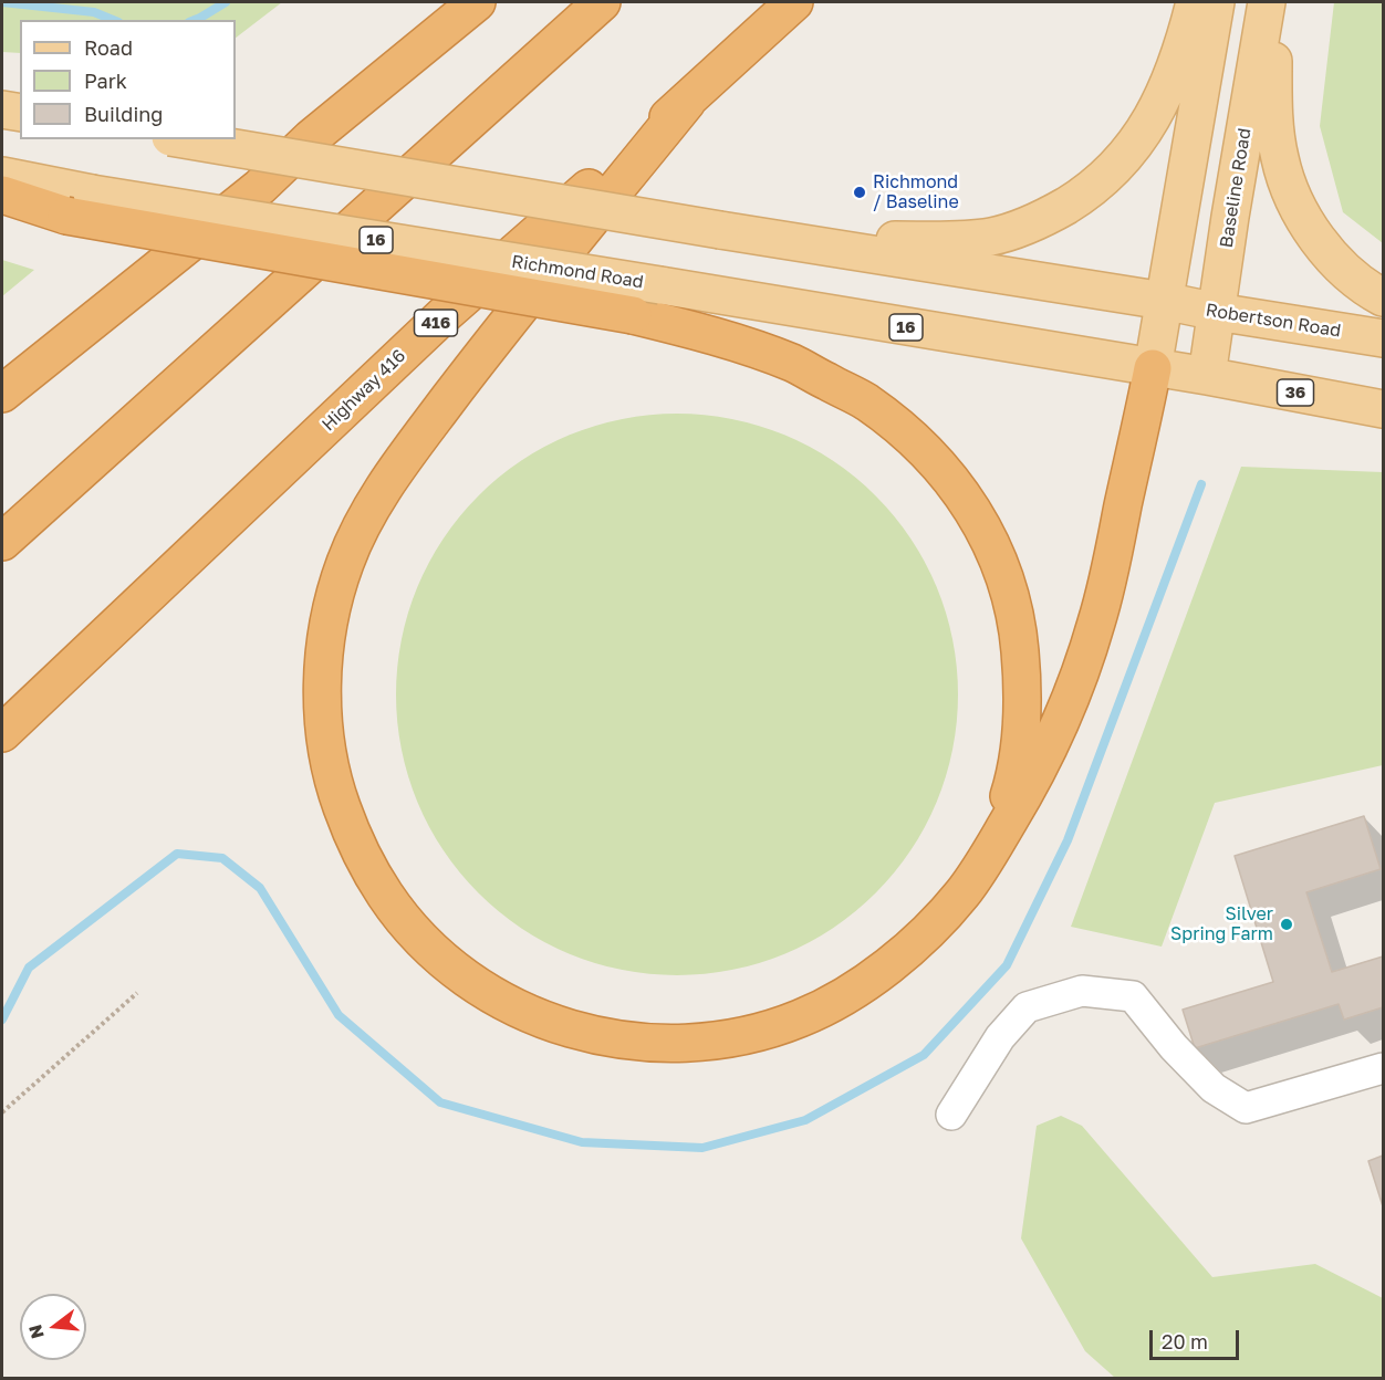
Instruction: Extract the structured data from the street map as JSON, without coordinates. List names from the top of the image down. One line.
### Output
{"streets":{"highway":["416","Highway 416"],"main road":["Baseline Road","16","Richmond Road","Robertson Road","36"]},"crossings":[["Baseline Road","16"],["Baseline Road","Robertson Road"],["Baseline Road","36"],["16","Richmond Road"],["16","36"]],"places":["Richmond / Baseline","Silver Spring Farm"],"legend":["Road","Park","Building"],"scale_bar":"20 m","north":"left"}
